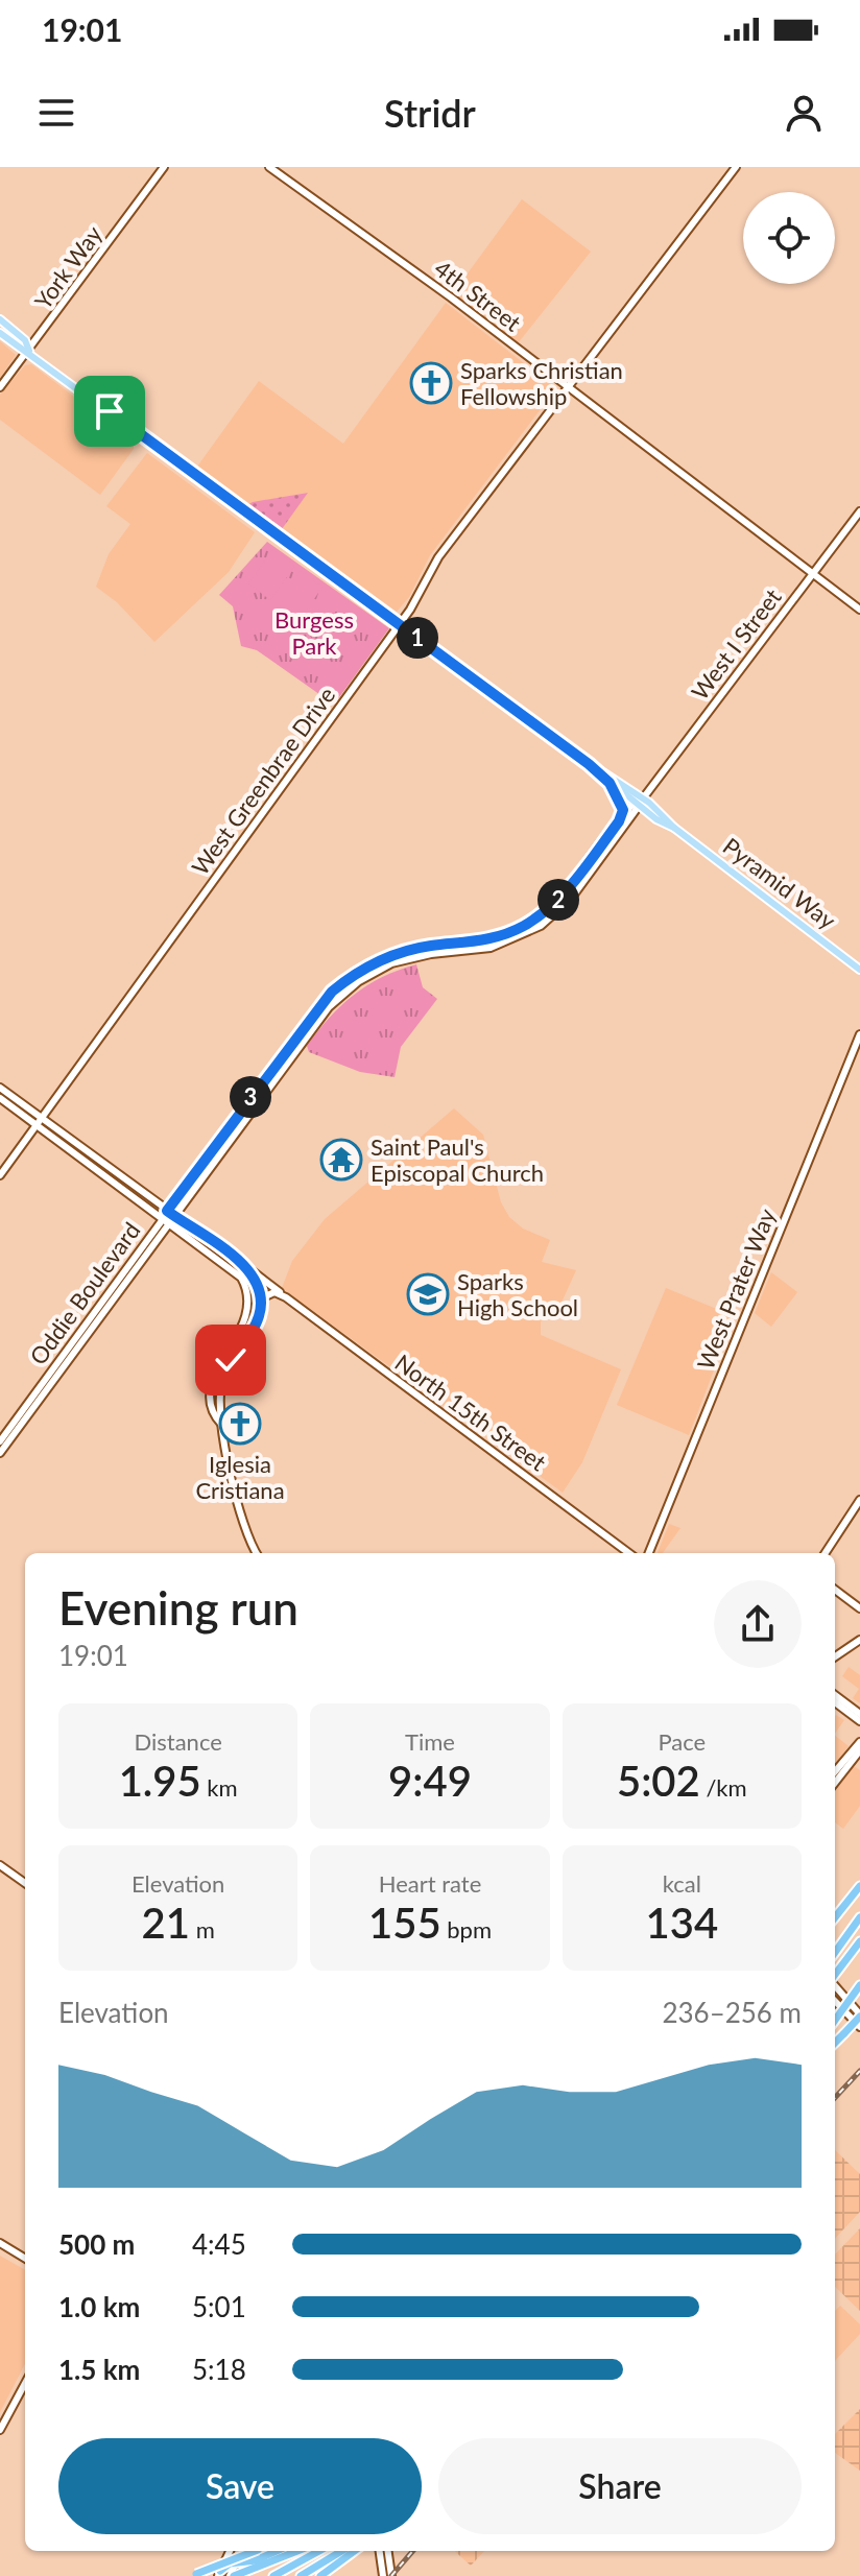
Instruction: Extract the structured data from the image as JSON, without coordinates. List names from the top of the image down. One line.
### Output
{"streets":{"main road":["York Way","4th Street","West I Street","West Greenbrae Drive","Pyramid Way","West Prater Way","Oddie Boulevard","North 15th Street"]},"crossings":[["York Way","Pyramid Way"],["4th Street","West I Street"],["4th Street","West Greenbrae Drive"],["West I Street","Pyramid Way"],["West I Street","Oddie Boulevard"],["West Greenbrae Drive","Pyramid Way"],["West Greenbrae Drive","North 15th Street"],["Pyramid Way","Oddie Boulevard"],["Oddie Boulevard","North 15th Street"]],"parks":["Burgess Park"],"places":{"church":["Sparks Christian Fellowship","Iglesia Cristiana"],"temple":["Saint Paul's Episcopal Church"],"school or university":["Sparks High School"]},"page":{"status":"19:01","header":"Stridr","pins":["1","2","3"],"heading":["Evening run","19:01"],"stats":[["Distance","1.95 km"],["Time","9:49"],["Pace","5:02 /km"],["Elevation","21 m"],["Heart rate","155 bpm"],["kcal","134"]],"chart":["Elevation","236–256 m"],"list":[{"name":"500 m","note":"4:45"},{"name":"1.0 km","note":"5:01"},{"name":"1.5 km","note":"5:18"}],"buttons":["Save","Share"]}}
